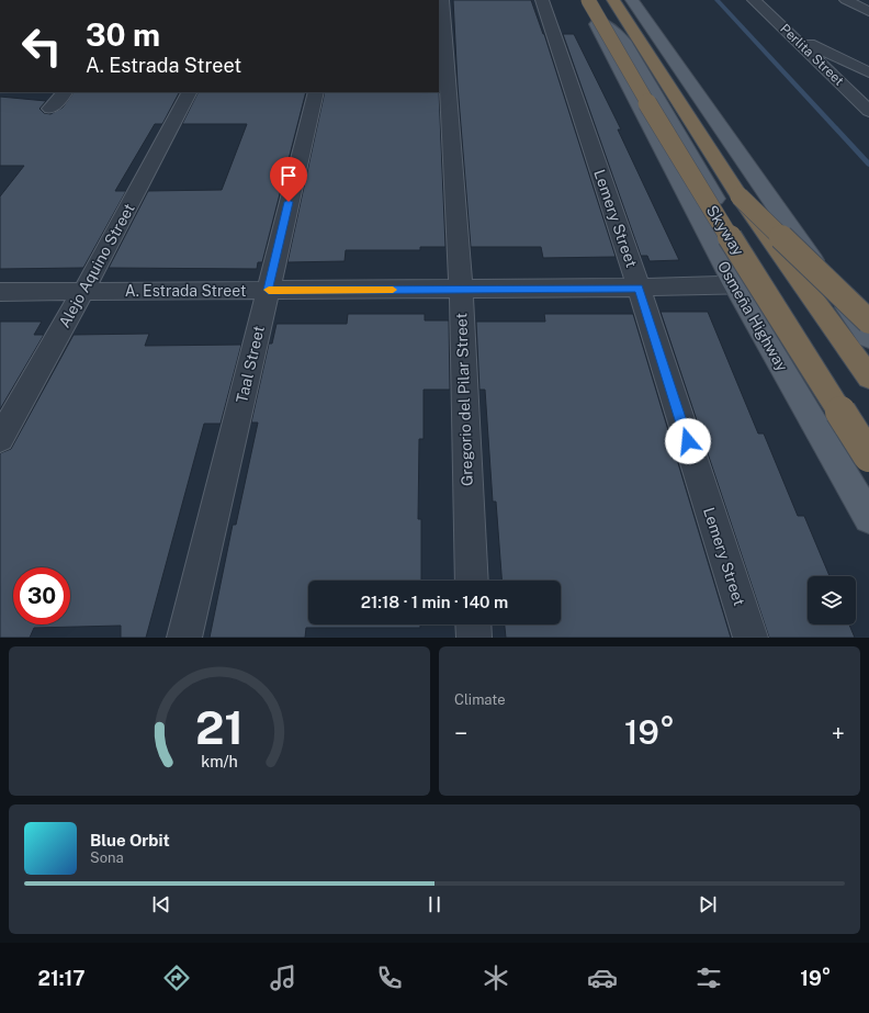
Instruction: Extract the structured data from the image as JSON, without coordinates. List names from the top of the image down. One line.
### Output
{"streets":{"highway":["Skyway"],"main road":["Osmeña Highway"],"street":["Perlita Street","Lemery Street","Alejo Aquino Street","A. Estrada Street","Taal Street","Gregorio del Pilar Street"]},"crossings":[["Lemery Street","A. Estrada Street"],["Skyway","Osmeña Highway"],["Alejo Aquino Street","A. Estrada Street"],["A. Estrada Street","Osmeña Highway"],["A. Estrada Street","Taal Street"],["A. Estrada Street","Gregorio del Pilar Street"]],"page":{"turn":["30 m","A. Estrada Street"],"limit":"30","trip":"21:18 · 1 min · 140 m","tile":"Climate","heat":["−","19°","+"],"song":["Blue Orbit","Sona"],"tabs":["21:17","19°"],"gauge":["21","km/h"]}}
